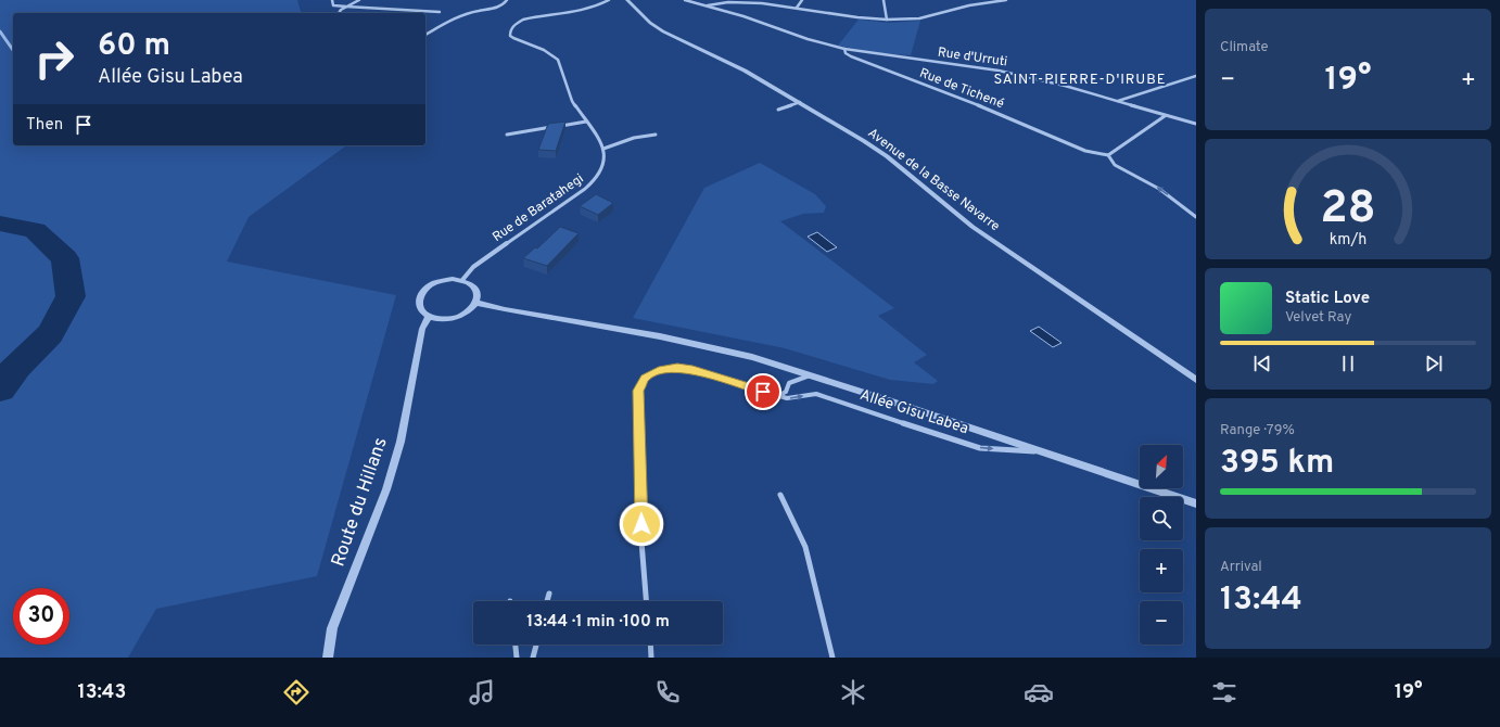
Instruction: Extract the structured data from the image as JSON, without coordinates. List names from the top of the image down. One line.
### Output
{"streets":{"street":["Rue d'Urruti","Rue de Tichené","Avenue de la Basse Navarre","Rue de Baratahegi","Allée Gisu Labea","Route du Hillans"]},"crossings":[["Rue d'Urruti","Rue de Tichené"],["Rue de Baratahegi","Route du Hillans"]],"districts":["SAINT-PIERRE-D'IRUBE"],"north":"top right","page":{"tile":["Climate",["Range · 79%","395 km"],["Arrival","13:44"]],"turn":["60 m","Allée Gisu Labea"],"heat":["−","19°","+"],"then":"Then","song":["Static Love","Velvet Ray"],"map_buttons":["+","−"],"limit":"30","trip":"13:44 · 1 min · 100 m","tabs":["13:43","19°"],"gauge":["28","km/h"]}}
